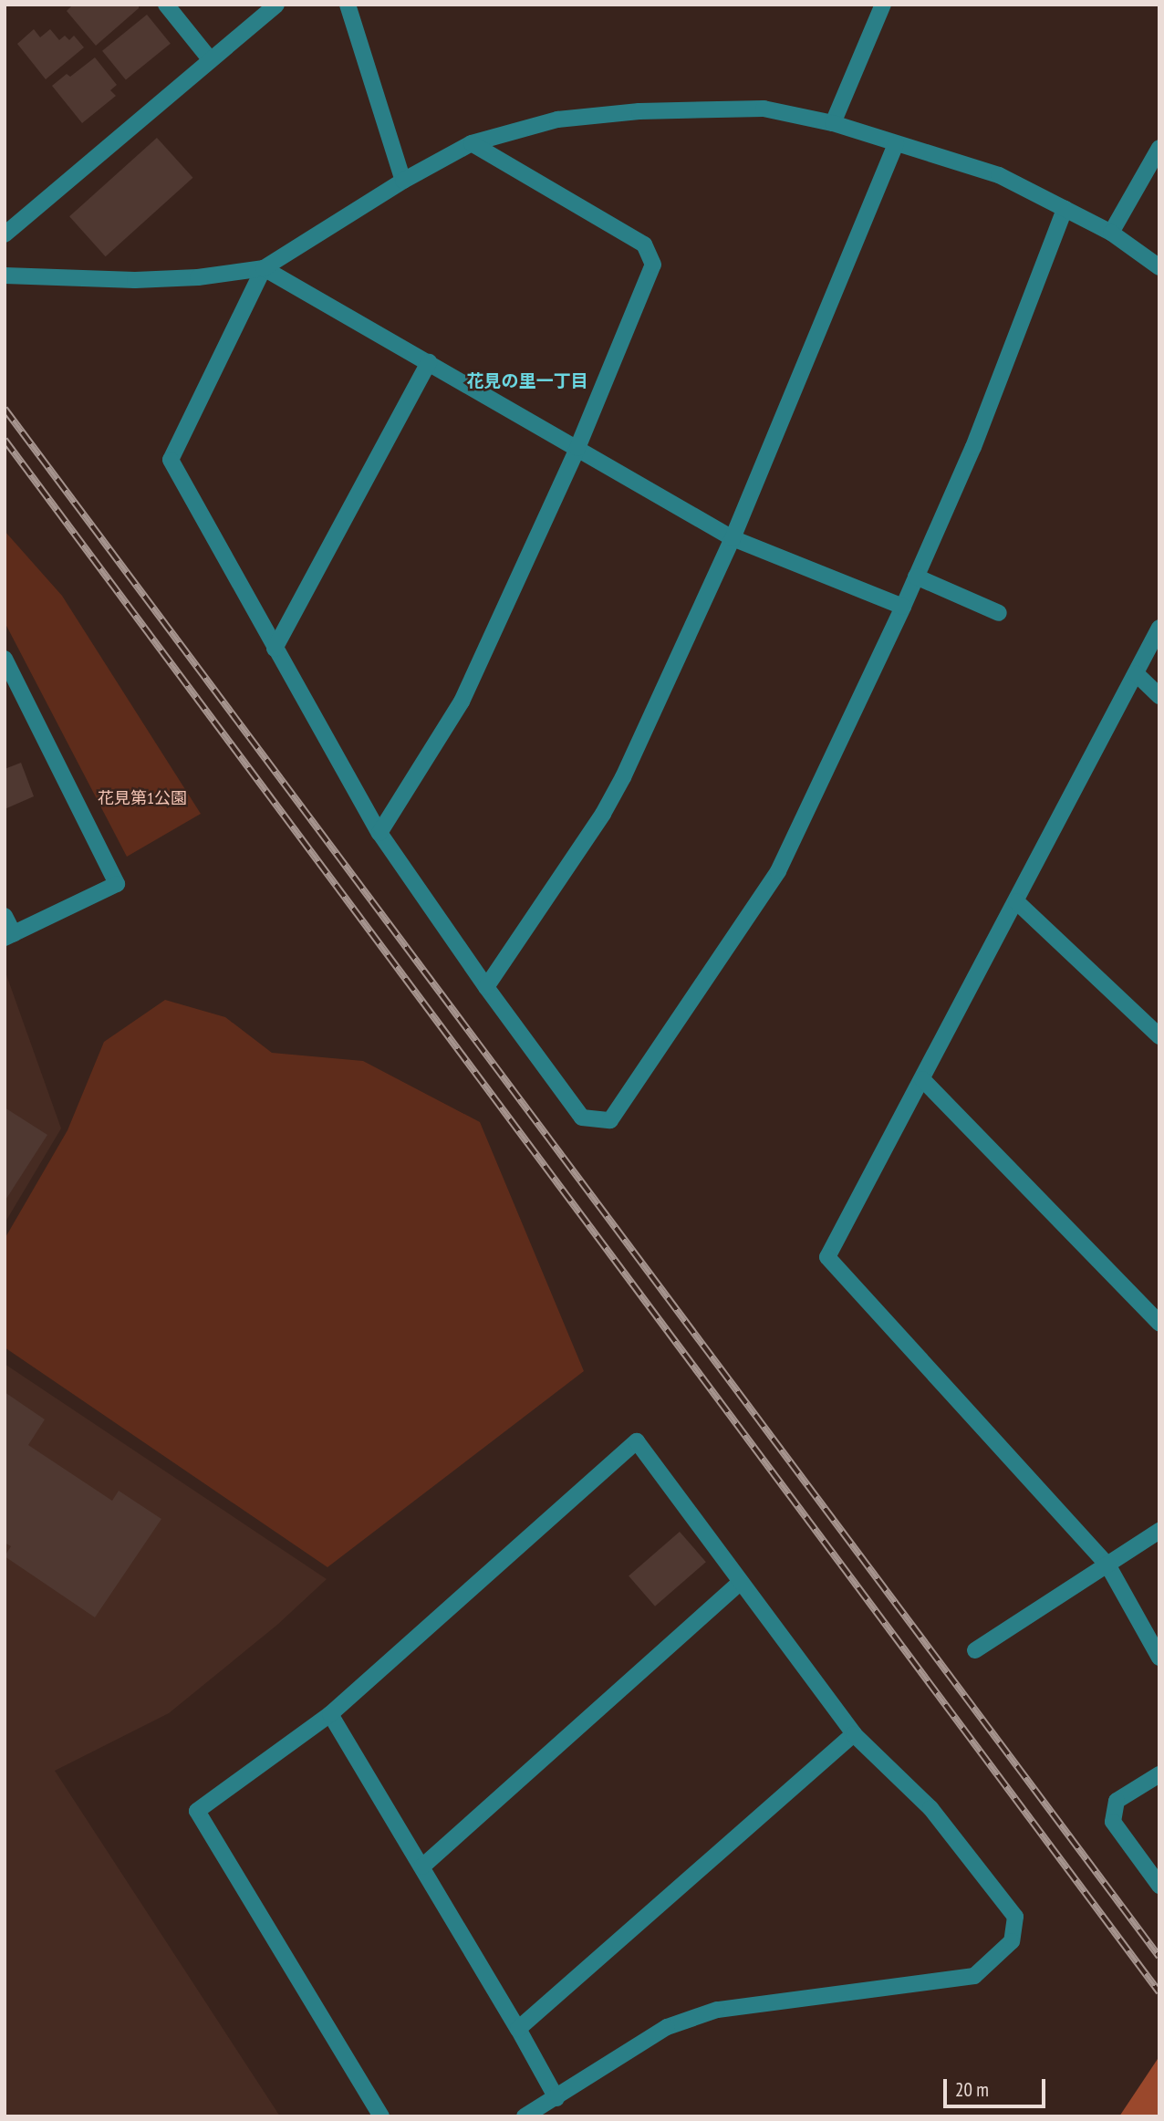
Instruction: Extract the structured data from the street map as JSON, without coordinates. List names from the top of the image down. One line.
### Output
{"districts":["花見の里一丁目"],"parks":["花見第1公園"],"scale_bar":"20 m"}
